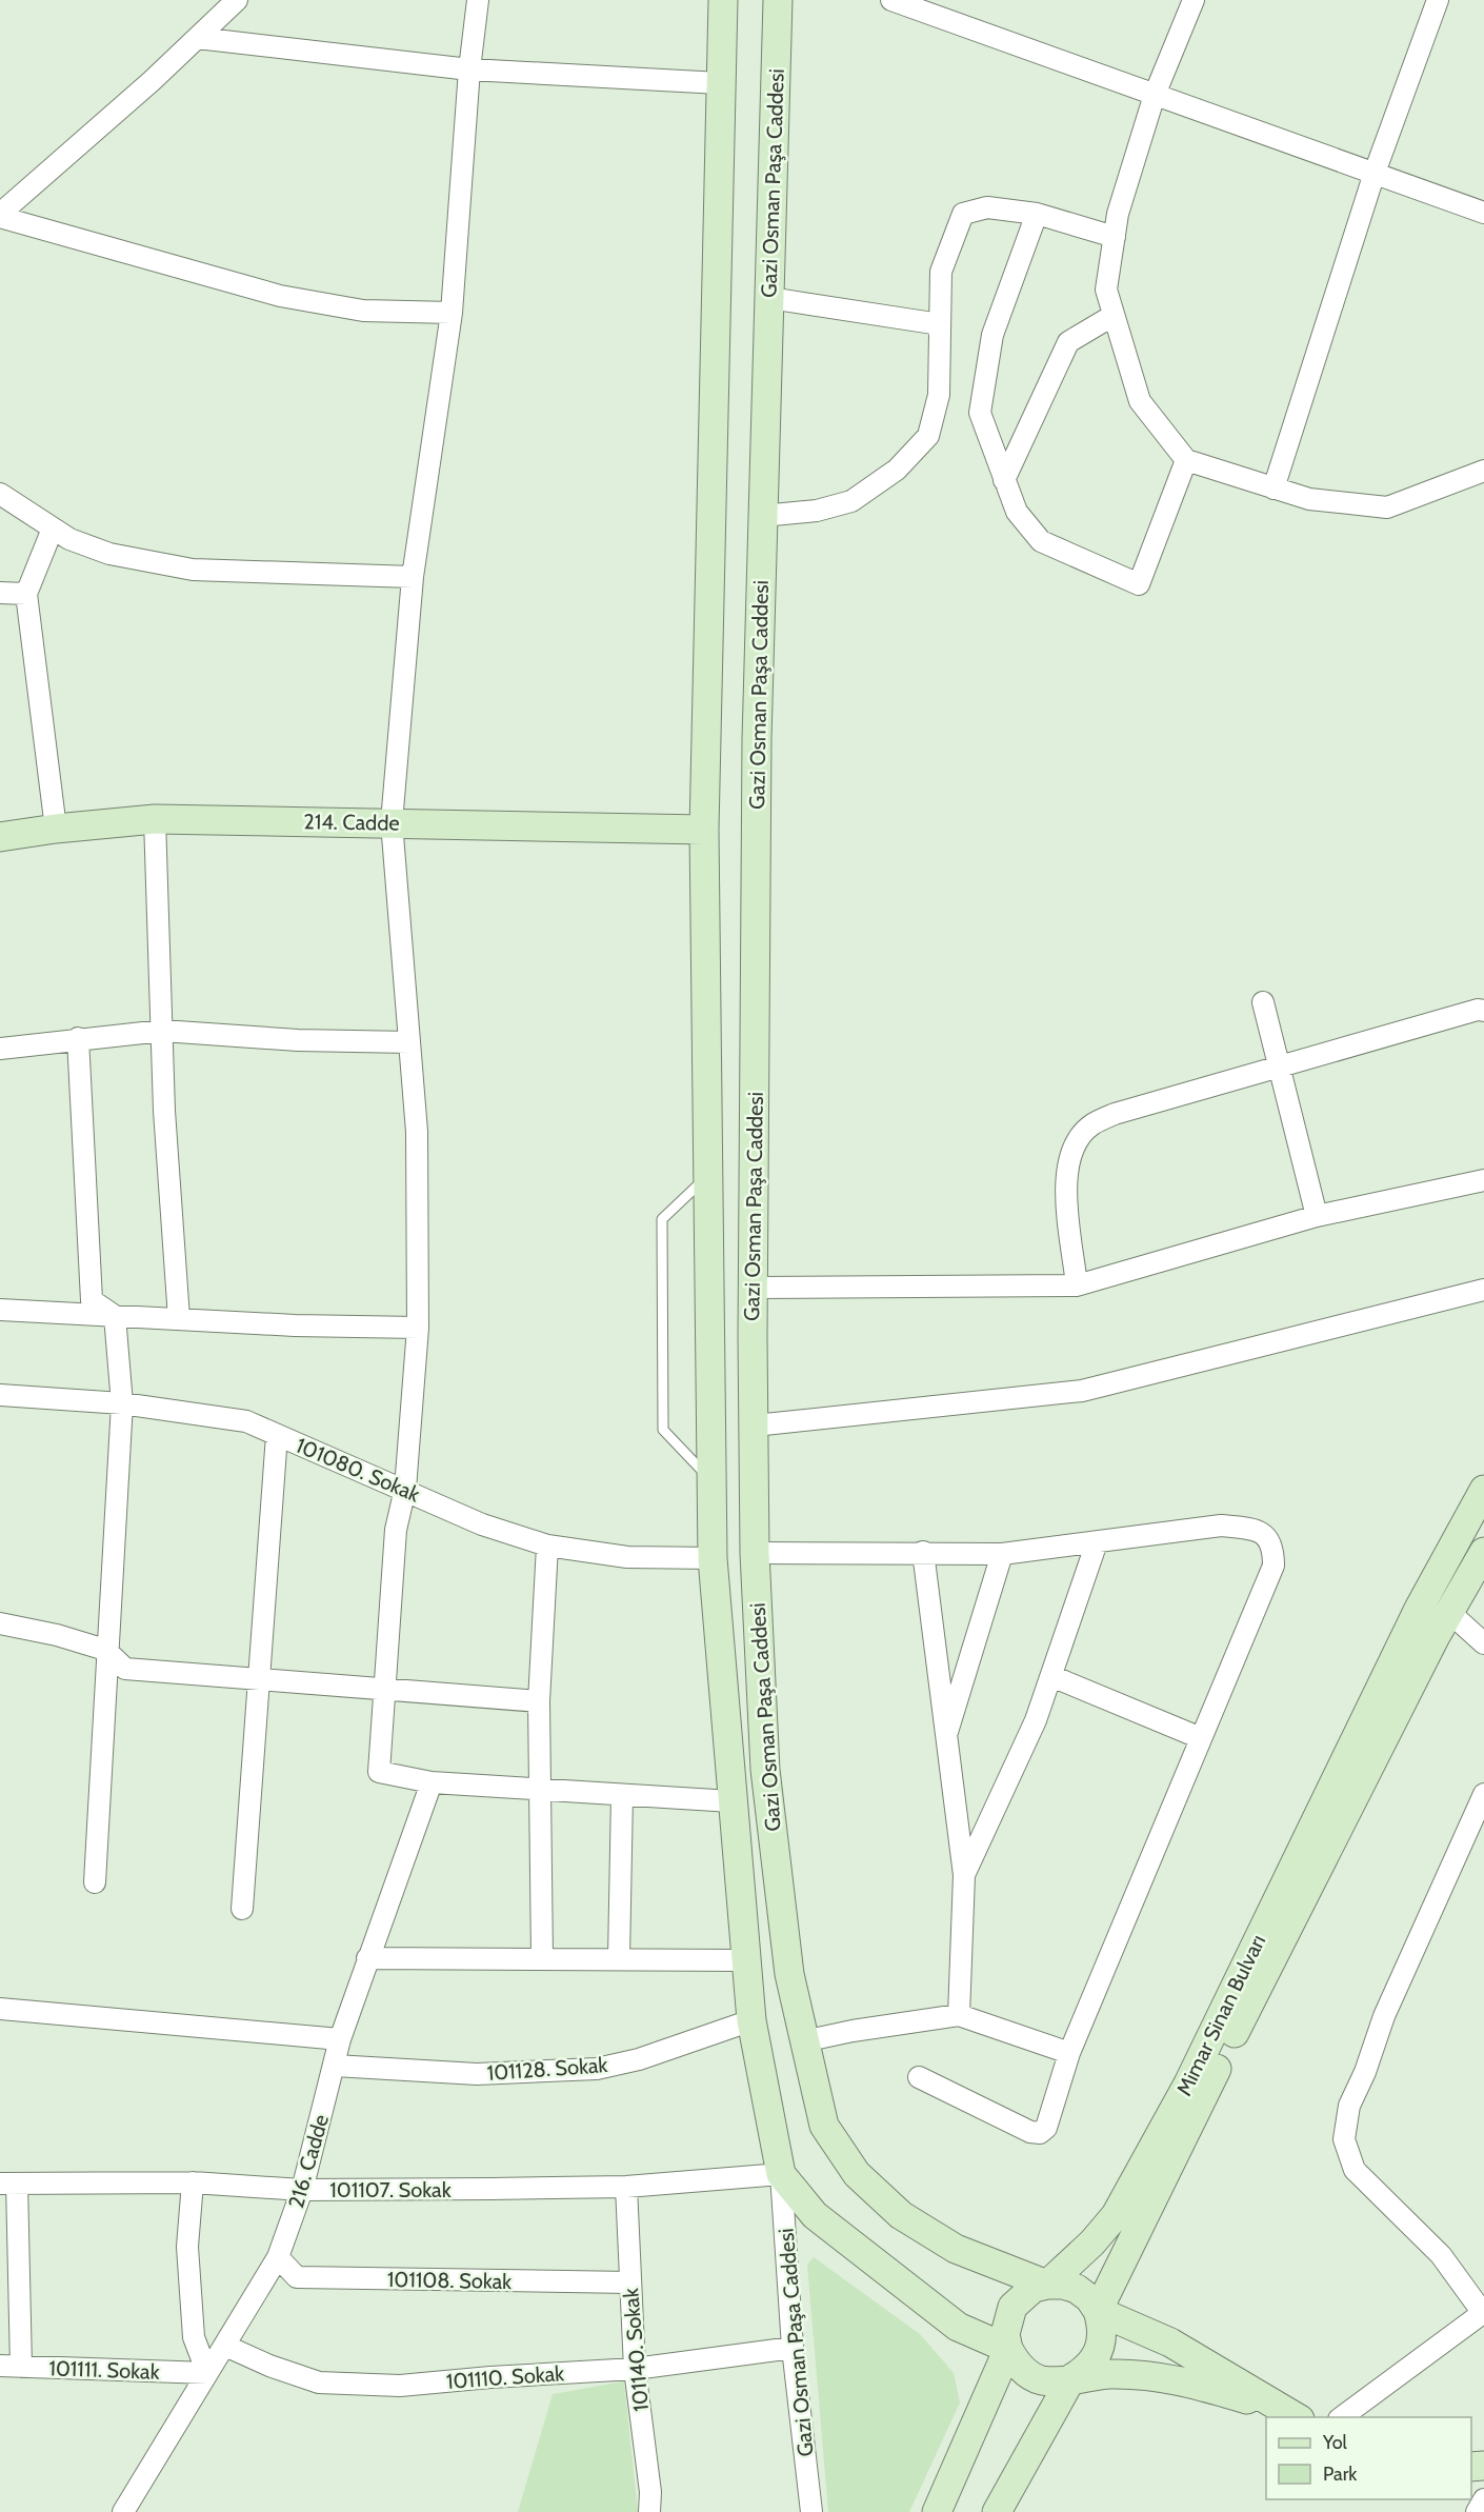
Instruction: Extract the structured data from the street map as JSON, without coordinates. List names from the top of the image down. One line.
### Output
{"streets":{"main road":["Gazi Osman Paşa Caddesi","214. Cadde","Mimar Sinan Bulvarı"],"street":["101080. Sokak","101128. Sokak","216. Cadde","101107. Sokak","101108. Sokak","101140. Sokak","101111. Sokak","101110. Sokak"]},"crossings":[["Gazi Osman Paşa Caddesi","214. Cadde"],["Gazi Osman Paşa Caddesi","101080. Sokak"],["Gazi Osman Paşa Caddesi","Mimar Sinan Bulvarı"],["Gazi Osman Paşa Caddesi","101128. Sokak"],["Gazi Osman Paşa Caddesi","101107. Sokak"],["Gazi Osman Paşa Caddesi","101110. Sokak"],["101128. Sokak","216. Cadde"],["216. Cadde","101107. Sokak"],["216. Cadde","101108. Sokak"],["216. Cadde","101111. Sokak"],["216. Cadde","101110. Sokak"],["101107. Sokak","101140. Sokak"],["101108. Sokak","101140. Sokak"],["101140. Sokak","101110. Sokak"]],"legend":["Yol","Park"]}
